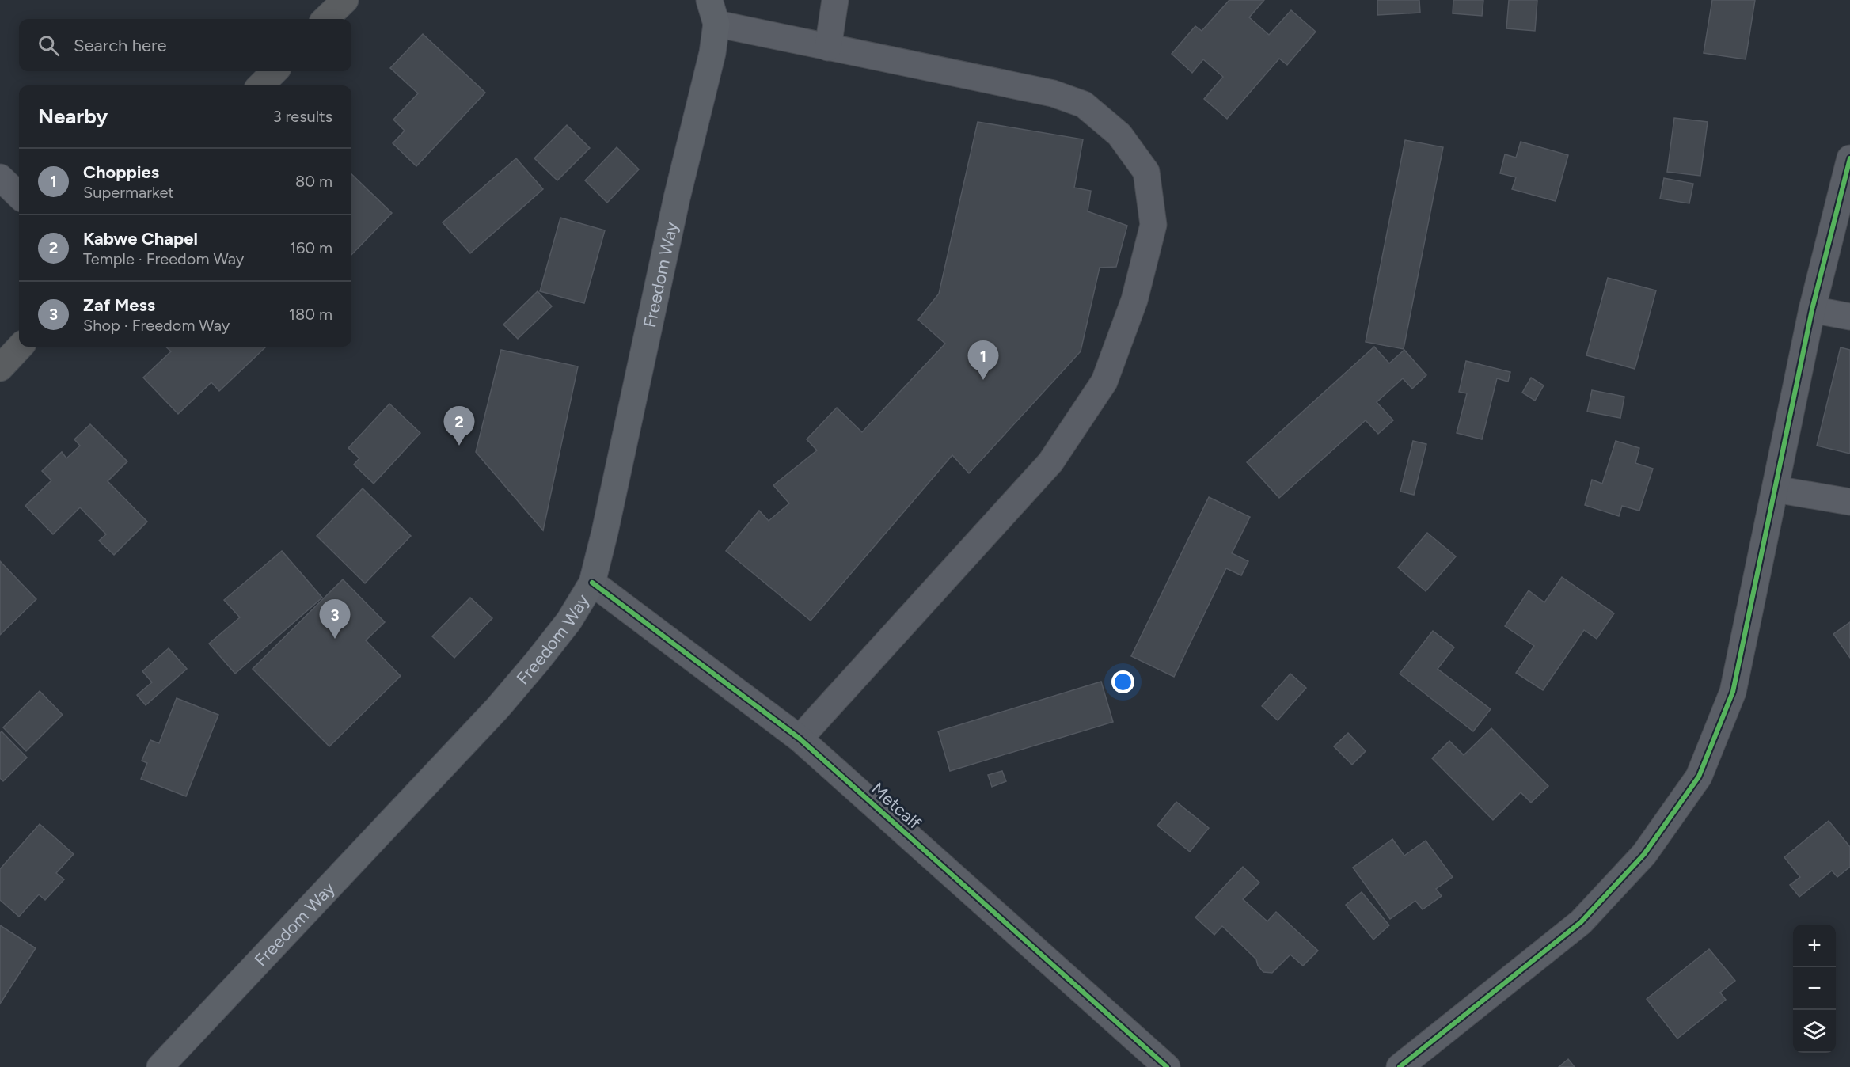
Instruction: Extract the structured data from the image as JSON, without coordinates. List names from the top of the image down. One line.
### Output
{"streets":{"main road":["Freedom Way"],"street":["Metcalf"]},"crossings":[["Freedom Way","Metcalf"]],"page":{"search":"Search here","heading":["Nearby","3 results"],"list":[{"mark":"1","name":"Choppies","note":"Supermarket","value":"80 m"},{"mark":"2","name":"Kabwe Chapel","note":"Temple · Freedom Way","value":"160 m"},{"mark":"3","name":"Zaf Mess","note":"Shop · Freedom Way","value":"180 m"}],"pins":["1","2","3"],"map_buttons":["+","−"]}}
